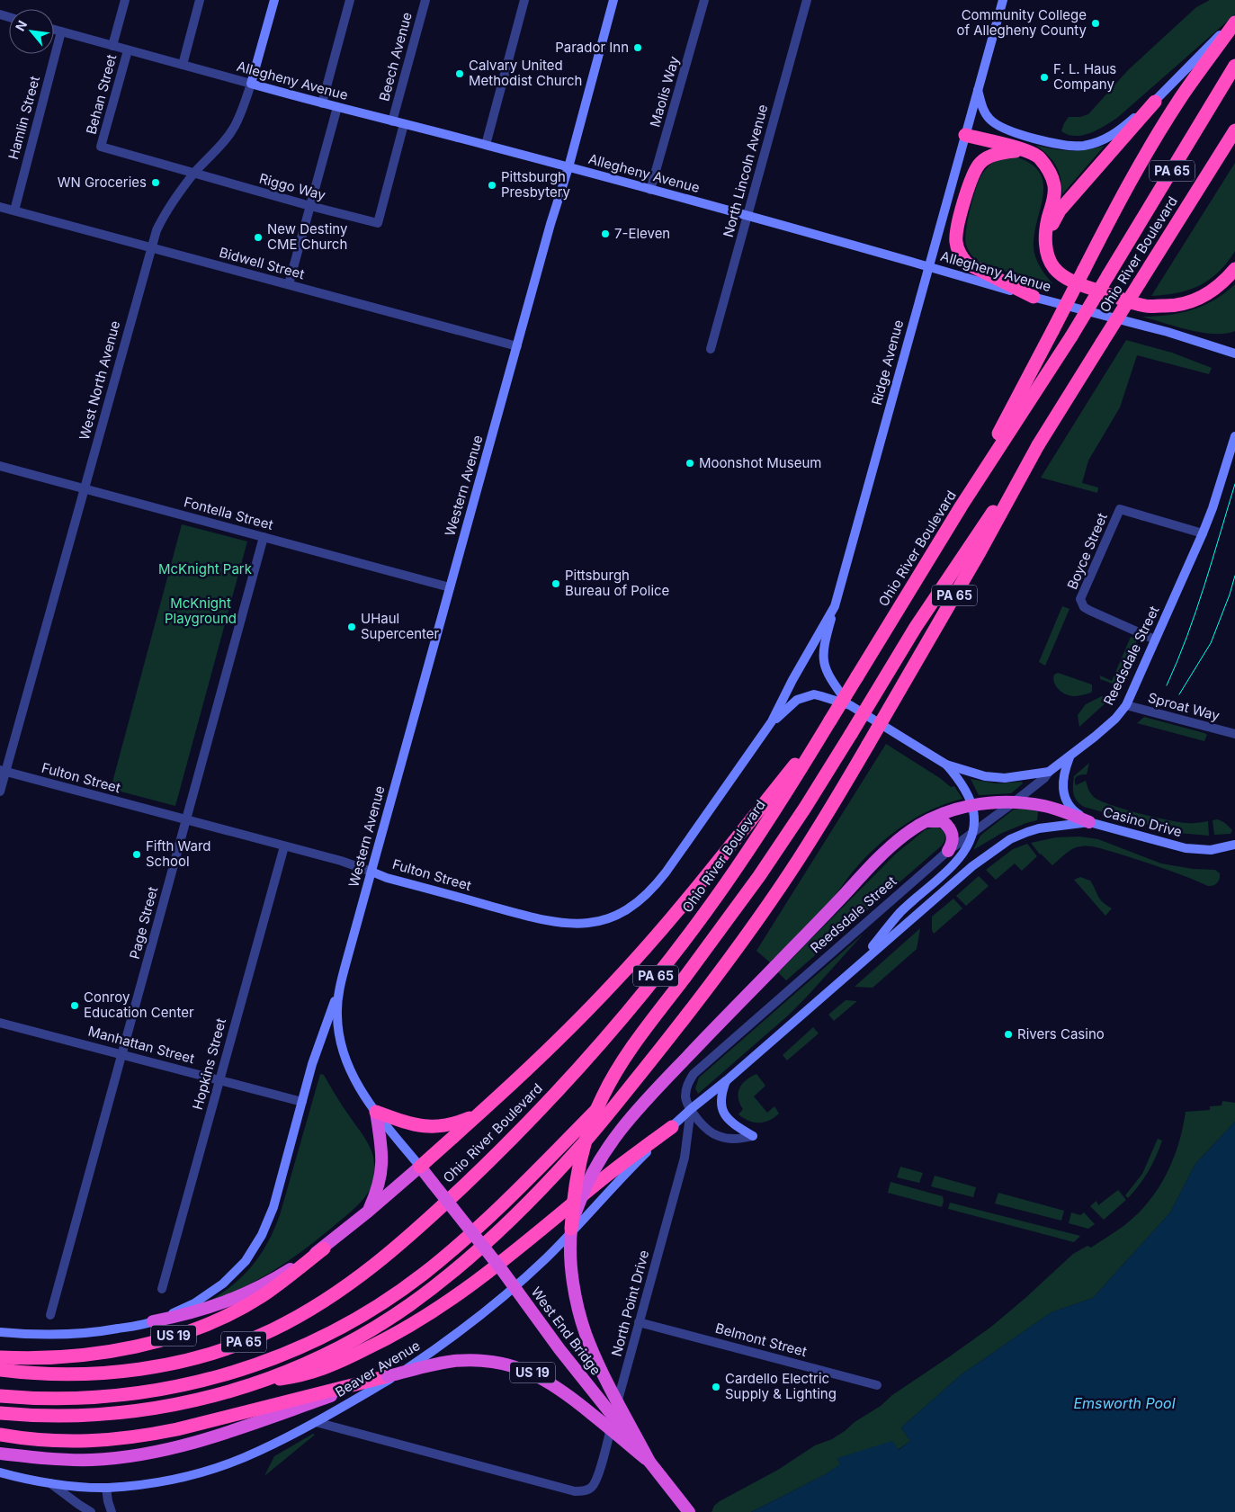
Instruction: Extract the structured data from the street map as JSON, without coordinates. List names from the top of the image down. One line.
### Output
{"streets":{"highway":["PA 65","Ohio River Boulevard","West End Bridge","US 19"],"main road":["Allegheny Avenue","Ridge Avenue","West North Avenue","Western Avenue","Reedsdale Street","Fulton Street","Casino Drive","Beaver Avenue"],"street":["Beech Avenue","Maolis Way","Behan Street","Hamlin Street","North Lincoln Avenue","Riggo Way","Bidwell Street","Fontella Street","Boyce Street","Sproat Way","Page Street","Manhattan Street","Hopkins Street","North Point Drive","Belmont Street"]},"crossings":[["Beech Avenue","Allegheny Avenue"],["Allegheny Avenue","Maolis Way"],["Allegheny Avenue","Behan Street"],["Allegheny Avenue","Hamlin Street"],["Allegheny Avenue","North Lincoln Avenue"],["Allegheny Avenue","Riggo Way"],["Allegheny Avenue","Ridge Avenue"],["Allegheny Avenue","West North Avenue"],["Allegheny Avenue","Western Avenue"],["Behan Street","Riggo Way"],["Hamlin Street","Bidwell Street"],["Riggo Way","West North Avenue"],["Bidwell Street","West North Avenue"],["Bidwell Street","Western Avenue"],["Ridge Avenue","Fulton Street"],["West North Avenue","Fontella Street"],["West North Avenue","Fulton Street"],["Western Avenue","Fontella Street"],["Western Avenue","Fulton Street"],["Western Avenue","Manhattan Street"],["Western Avenue","West End Bridge"],["Western Avenue","US 19"],["Fontella Street","Page Street"],["Boyce Street","Reedsdale Street"],["Reedsdale Street","Sproat Way"],["Reedsdale Street","North Point Drive"],["Reedsdale Street","Beaver Avenue"],["Fulton Street","Page Street"],["Fulton Street","Hopkins Street"],["Page Street","Manhattan Street"],["Manhattan Street","Hopkins Street"],["North Point Drive","Belmont Street"],["North Point Drive","Beaver Avenue"],["West End Bridge","US 19"]],"water":["Emsworth Pool"],"parks":["McKnight Park","McKnight Playground"],"places":["Community College of Allegheny County","Parador Inn","Calvary United Methodist Church","F. L. Haus Company","WN Groceries","Pittsburgh Presbytery","7-Eleven","New Destiny CME Church","Moonshot Museum","Pittsburgh Bureau of Police","UHaul Supercenter","Fifth Ward School","Conroy Education Center","Rivers Casino","Cardello Electric Supply & Lighting"],"north":"top left"}
